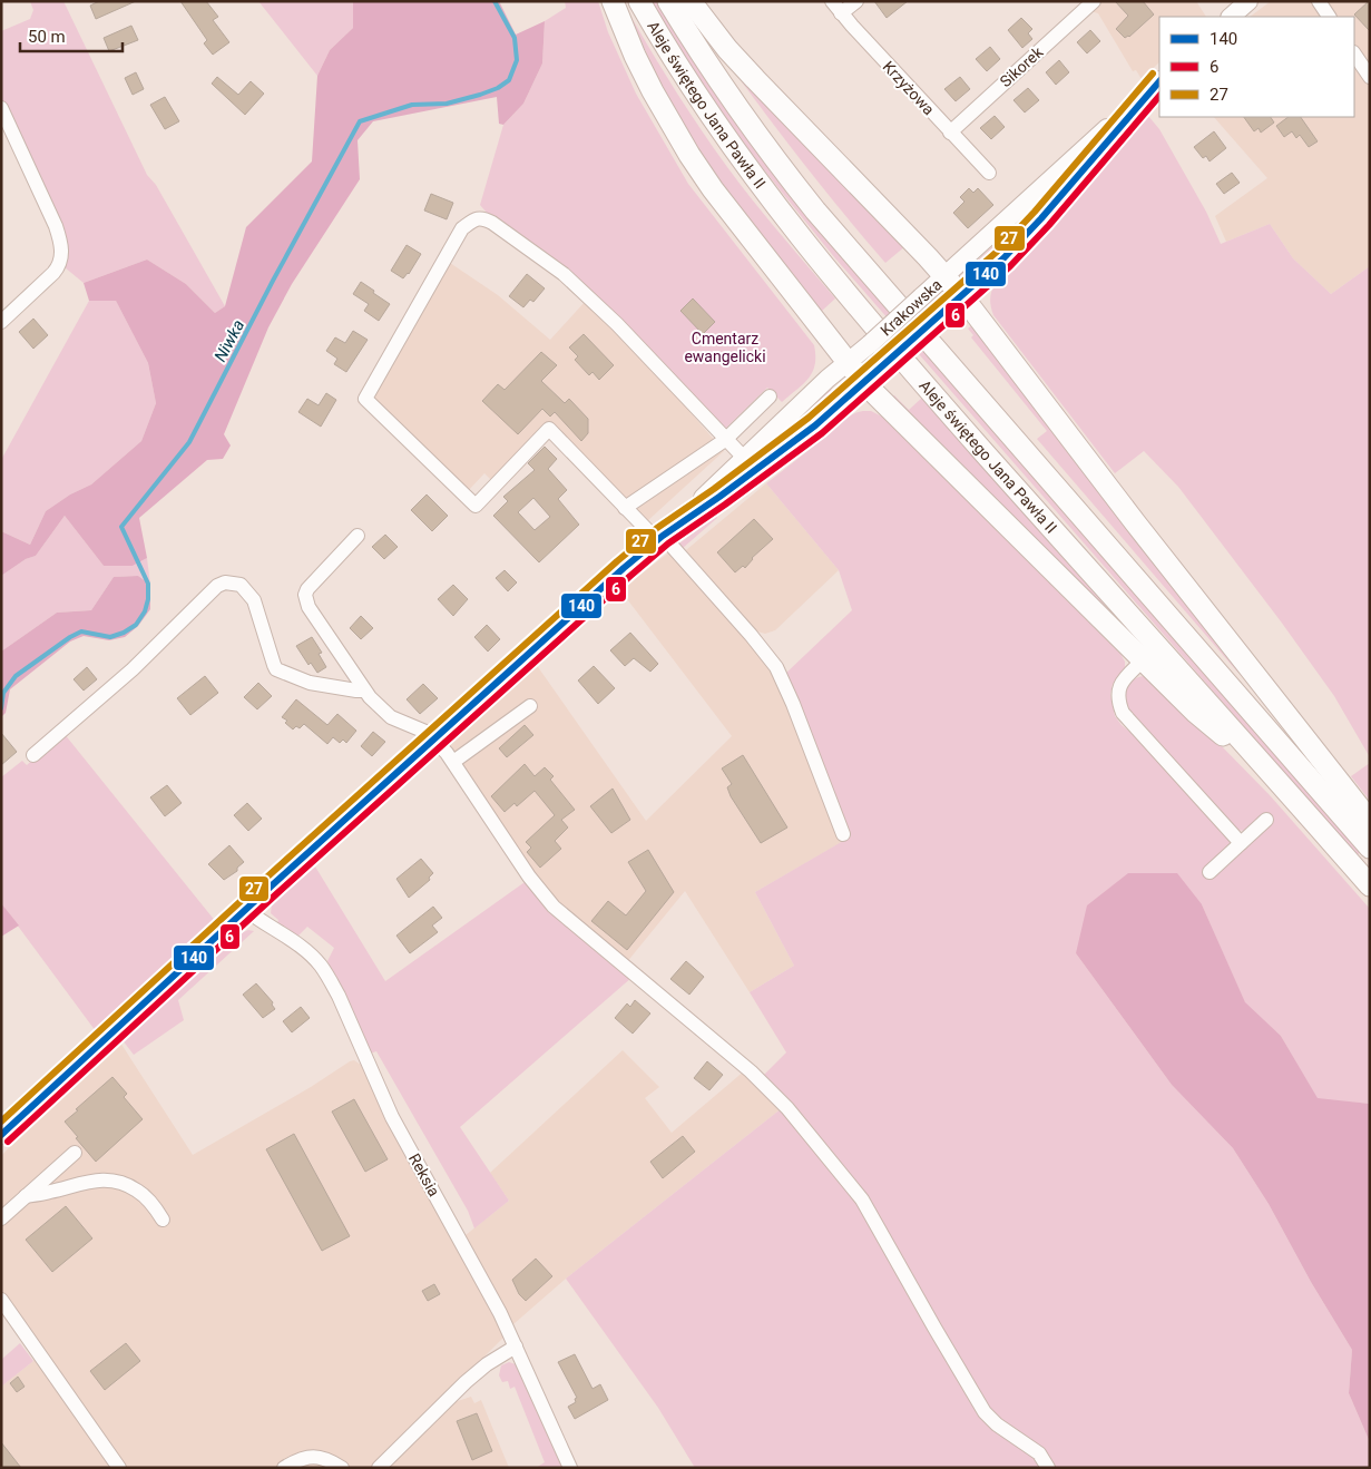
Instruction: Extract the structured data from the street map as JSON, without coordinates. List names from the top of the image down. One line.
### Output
{"streets":{"highway":["Aleje świętego Jana Pawła II"],"main road":["Krakowska"],"street":["Sikorek","Krzyżowa","Reksia"]},"crossings":[["Sikorek","Krzyżowa"],["Krakowska","Reksia"]],"water":["Niwka"],"parks":["Cmentarz ewangelicki"],"lines":["transit line 27","transit line 140","transit line 6"],"legend":["140","6","27"],"scale_bar":"50 m"}
